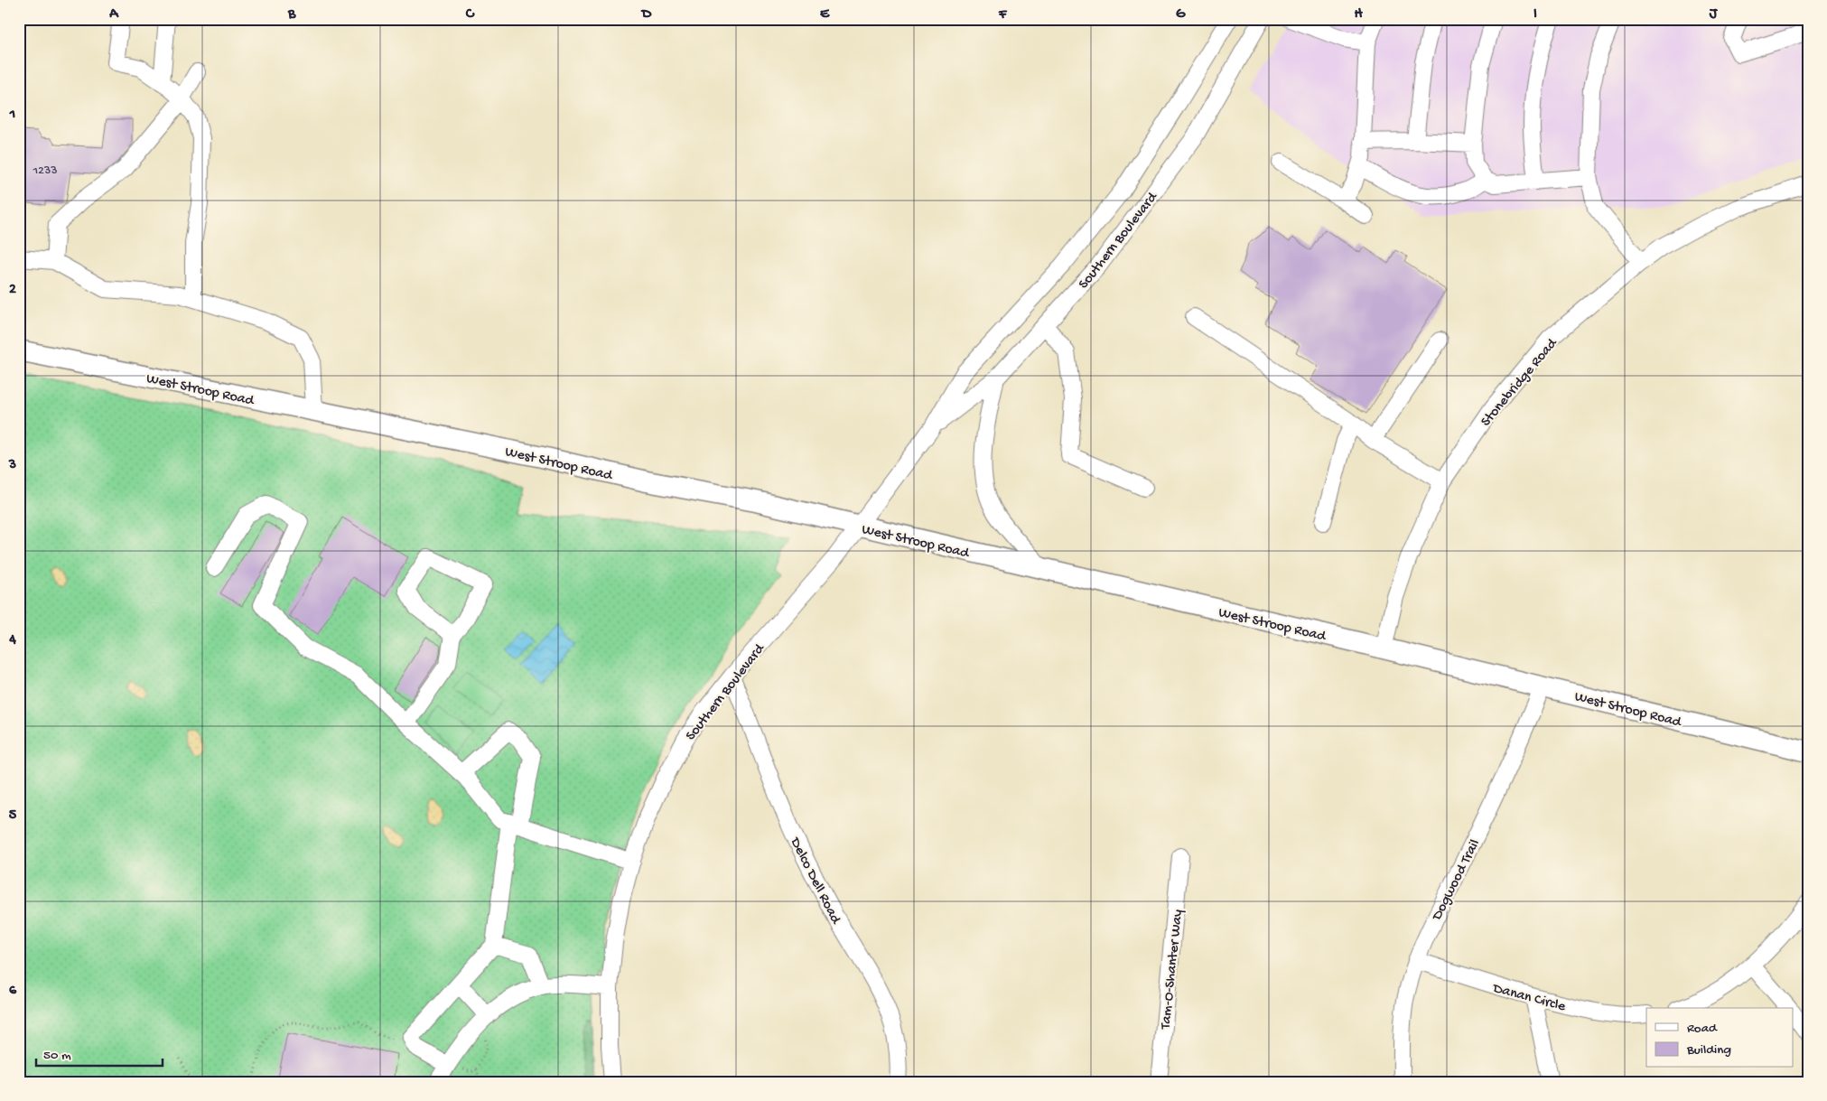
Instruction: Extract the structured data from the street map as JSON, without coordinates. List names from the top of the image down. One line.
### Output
{"streets":{"main road":["West Stroop Road"],"street":["Southern Boulevard","Stonebridge Road","Dogwood Trail","Delco Dell Road","Tam-O-Shanter Way","Danan Circle"]},"crossings":[["Southern Boulevard","West Stroop Road"],["Southern Boulevard","Delco Dell Road"],["Stonebridge Road","West Stroop Road"],["West Stroop Road","Dogwood Trail"],["Dogwood Trail","Danan Circle"]],"house_numbers":["1233"],"legend":["Road","Building"],"scale_bar":"50 m","grid":{"columns":["A","B","C","D","E","F","G","H","I","J"],"rows":["1","2","3","4","5","6"]}}
